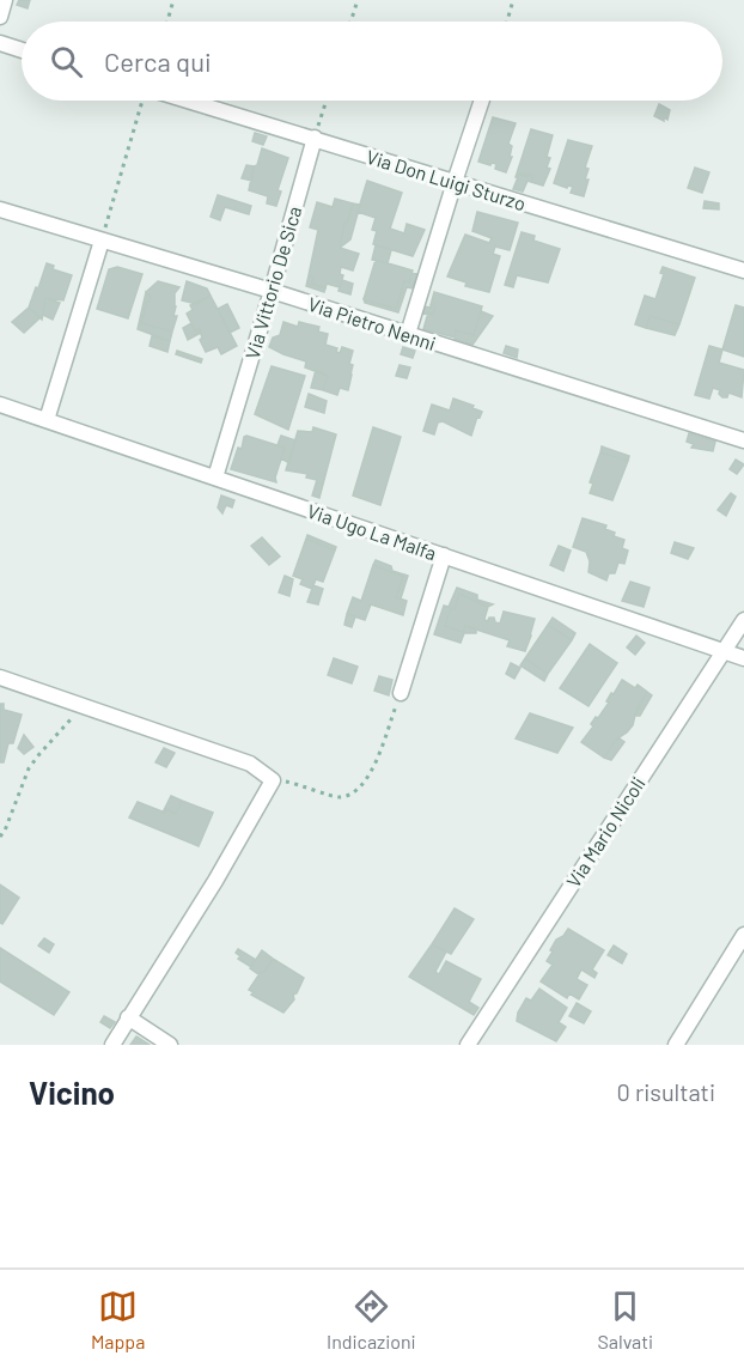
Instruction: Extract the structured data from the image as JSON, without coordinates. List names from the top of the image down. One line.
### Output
{"streets":{"street":["Via Don Luigi Sturzo","Via Vittorio De Sica","Via Pietro Nenni","Via Ugo La Malfa","Via Mario Nicoli"]},"crossings":[["Via Don Luigi Sturzo","Via Vittorio De Sica"],["Via Vittorio De Sica","Via Pietro Nenni"],["Via Vittorio De Sica","Via Ugo La Malfa"],["Via Ugo La Malfa","Via Mario Nicoli"]],"page":{"search":"Cerca qui","heading":["Vicino","0 risultati"],"nav":["Mappa","Indicazioni","Salvati"]}}
